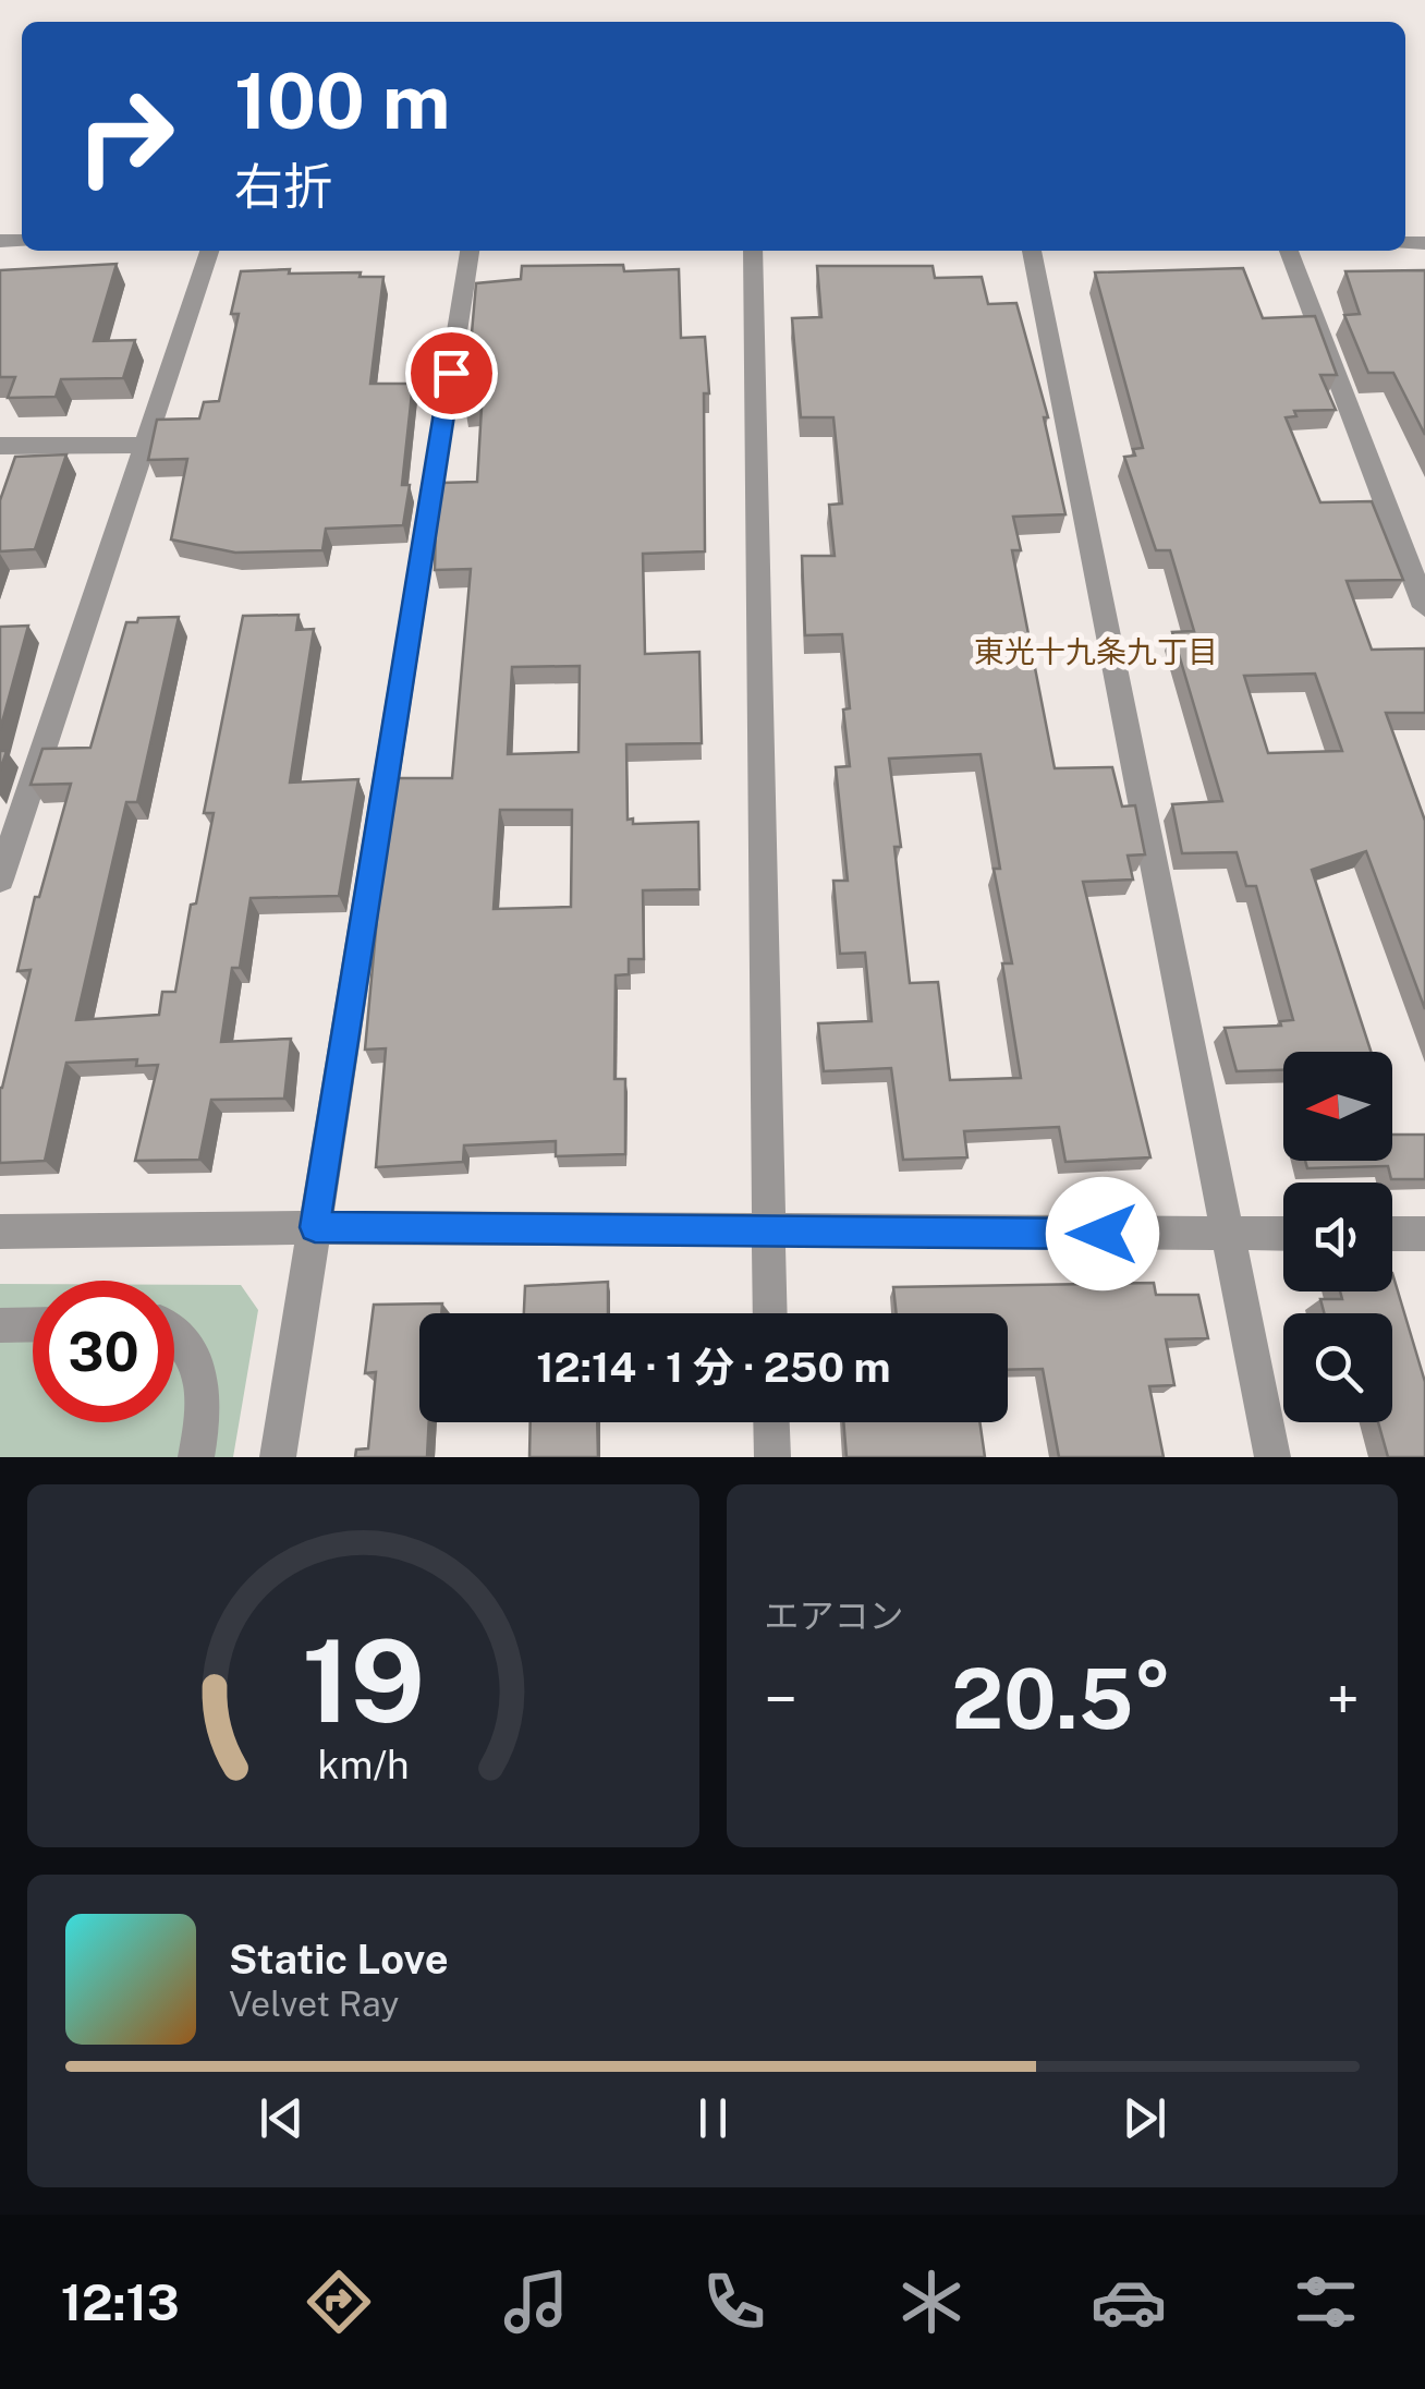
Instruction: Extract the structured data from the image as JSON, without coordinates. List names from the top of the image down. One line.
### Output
{"districts":["東光十九条九丁目"],"north":"left","page":{"turn":["100 m","右折"],"limit":"30","trip":"12:14 · 1 分 · 250 m","tile":"エアコン","heat":["−","20.5°","+"],"song":["Static Love","Velvet Ray"],"tabs":"12:13","gauge":["19","km/h"]}}
